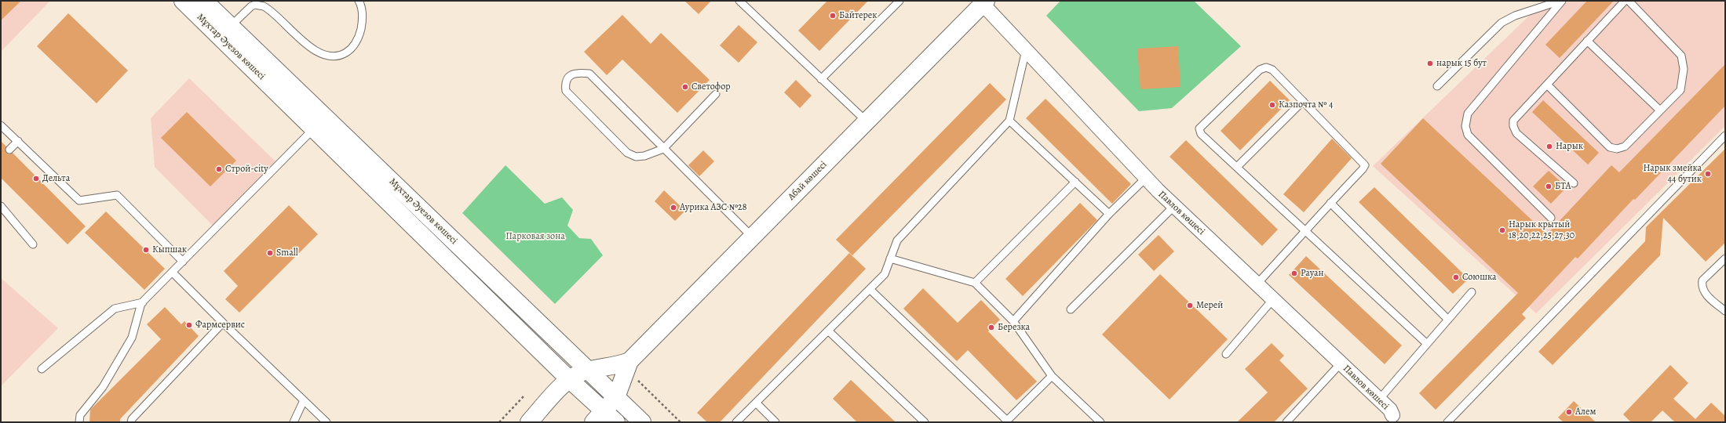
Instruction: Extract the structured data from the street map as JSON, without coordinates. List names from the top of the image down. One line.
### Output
{"streets":{"main road":["Мұхтар Әуезов көшесі","Абай көшесі"],"street":["Павлов көшесі"]},"crossings":[["Мұхтар Әуезов көшесі","Абай көшесі"],["Абай көшесі","Павлов көшесі"]],"parks":["Парковая зона"],"places":["Байтерек","нарык 15 бут","Светофор","Казпочта № 4","Нарык","Строй-city","Нарык змейка 44 бутик","Дельта","БТА","Аурика АЗС №28","Нарык крытый 18,20,22,25,27,30","Кыпшак","Small","Рауан","Союшка","Мерей","Фармсервис","Березка","Алем"]}
